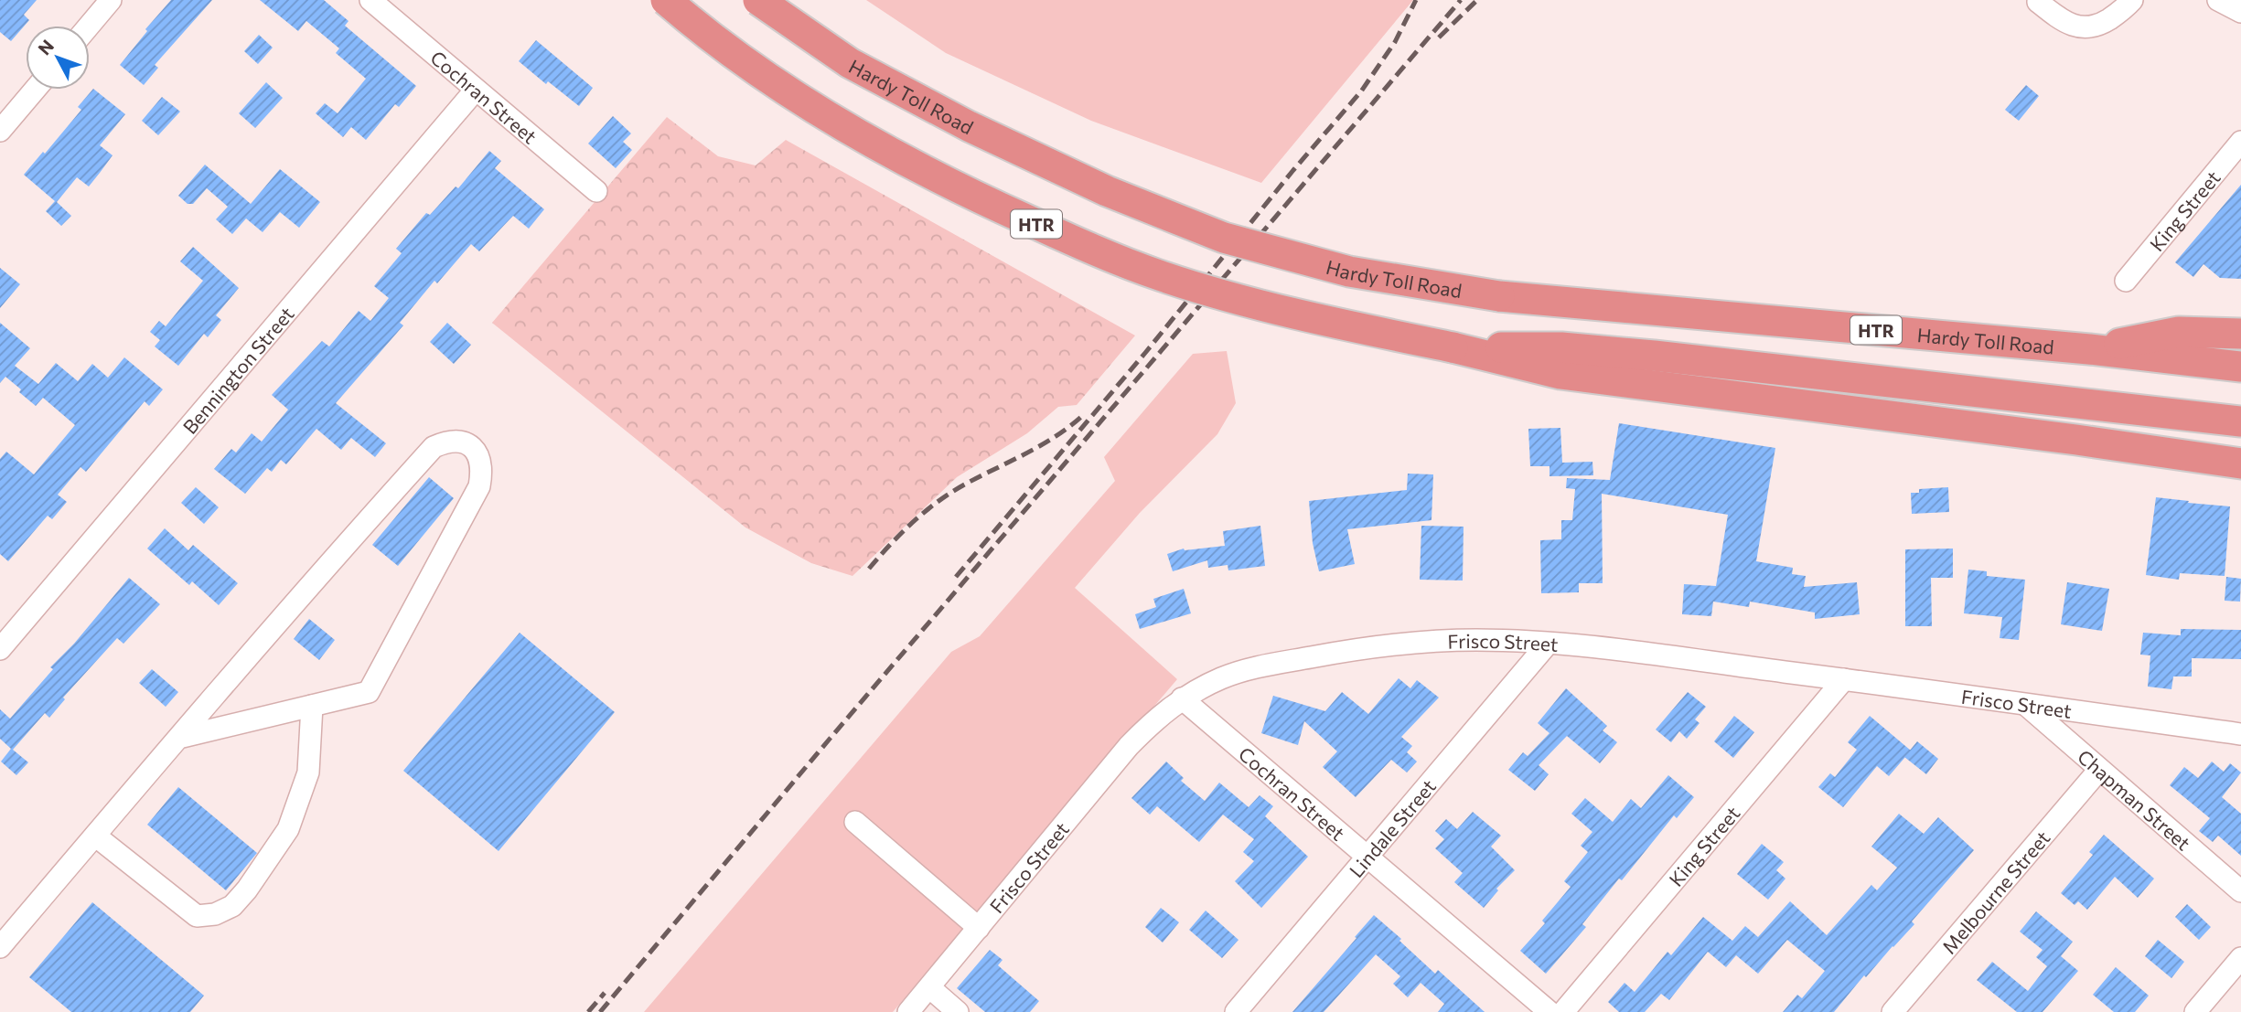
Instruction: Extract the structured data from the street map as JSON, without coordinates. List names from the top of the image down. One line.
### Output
{"streets":{"highway":["Hardy Toll Road","HTR"],"street":["Cochran Street","King Street","Bennington Street","Frisco Street","Chapman Street","Lindale Street","Melbourne Street"]},"crossings":[["Cochran Street","Bennington Street"],["Cochran Street","Frisco Street"],["Cochran Street","Lindale Street"],["King Street","Frisco Street"],["Frisco Street","Chapman Street"],["Frisco Street","Lindale Street"],["Chapman Street","Melbourne Street"]],"north":"top left"}
